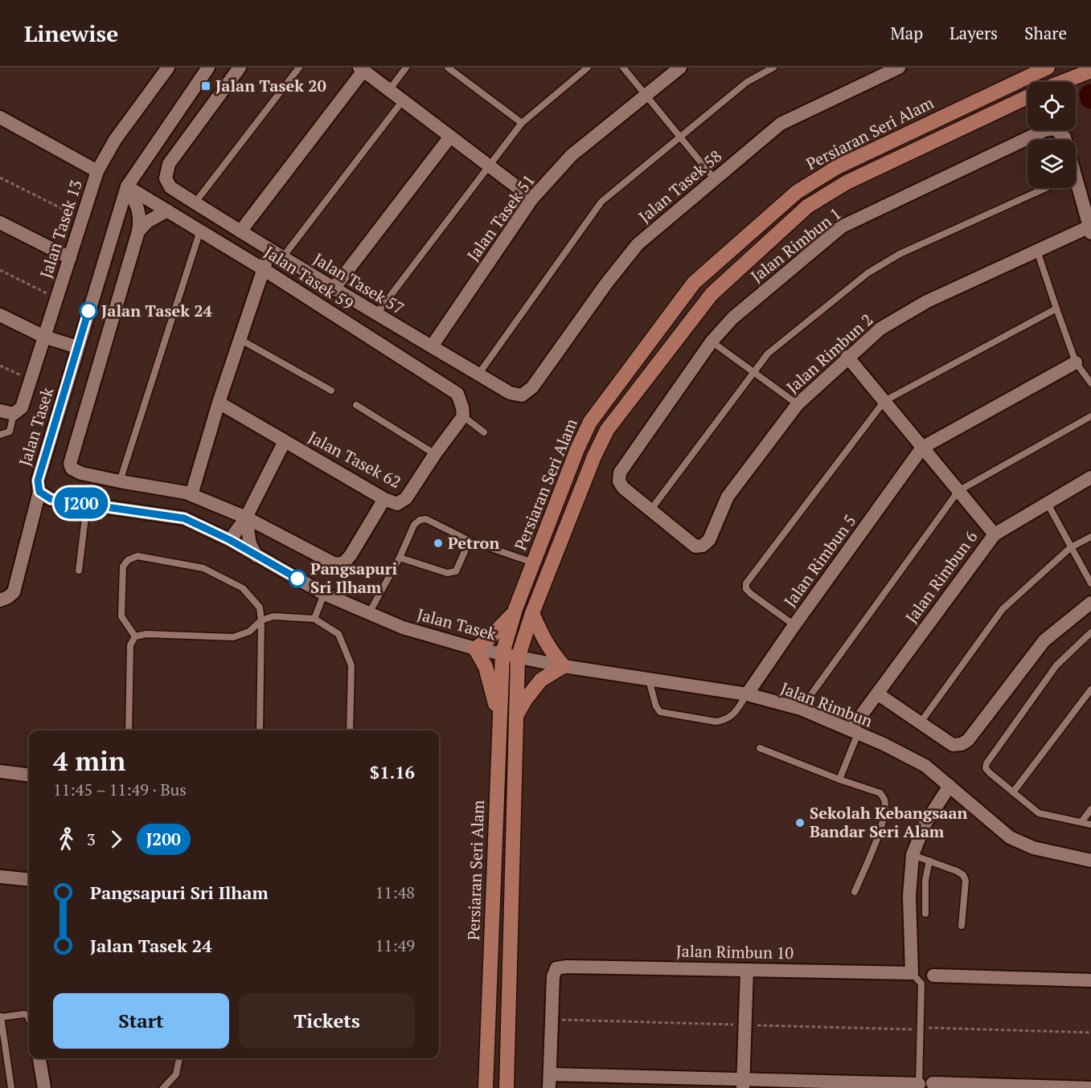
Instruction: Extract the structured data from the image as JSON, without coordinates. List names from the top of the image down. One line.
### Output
{"streets":{"main road":["Persiaran Seri Alam"],"street":["Jalan Tasek 58","Jalan Tasek 51","Jalan Tasek 13","Jalan Rimbun 1","Jalan Tasek 59","Jalan Tasek 57","Jalan Rimbun 2","Jalan Tasek","Jalan Tasek 62","Jalan Rimbun 5","Jalan Rimbun 6","Jalan Rimbun","Jalan Rimbun 10"]},"crossings":[["Persiaran Seri Alam","Jalan Tasek"],["Jalan Tasek 58","Jalan Tasek 57"],["Jalan Tasek 51","Jalan Tasek 57"],["Jalan Rimbun 1","Jalan Rimbun 2"],["Jalan Tasek 59","Jalan Tasek"],["Jalan Tasek 59","Jalan Tasek 62"],["Jalan Tasek","Jalan Rimbun"],["Jalan Rimbun 5","Jalan Rimbun"],["Jalan Rimbun 6","Jalan Rimbun"]],"places":{"transit":["Jalan Tasek 20"],"other":["Jalan Tasek 24","Petron","Pangsapuri Sri Ilham","Sekolah Kebangsaan Bandar Seri Alam"]},"lines":["bus line J200"],"page":{"header":"Linewise","nav":["Map","Layers","Share"],"on_map":"J200","heading":["4 min","11:45 – 11:49 · Bus","$1.16"],"legs":["3","J200"],"list":[{"name":"Pangsapuri Sri Ilham","value":"11:48"},{"name":"Jalan Tasek 24","value":"11:49"}],"buttons":["Start","Tickets"]}}
